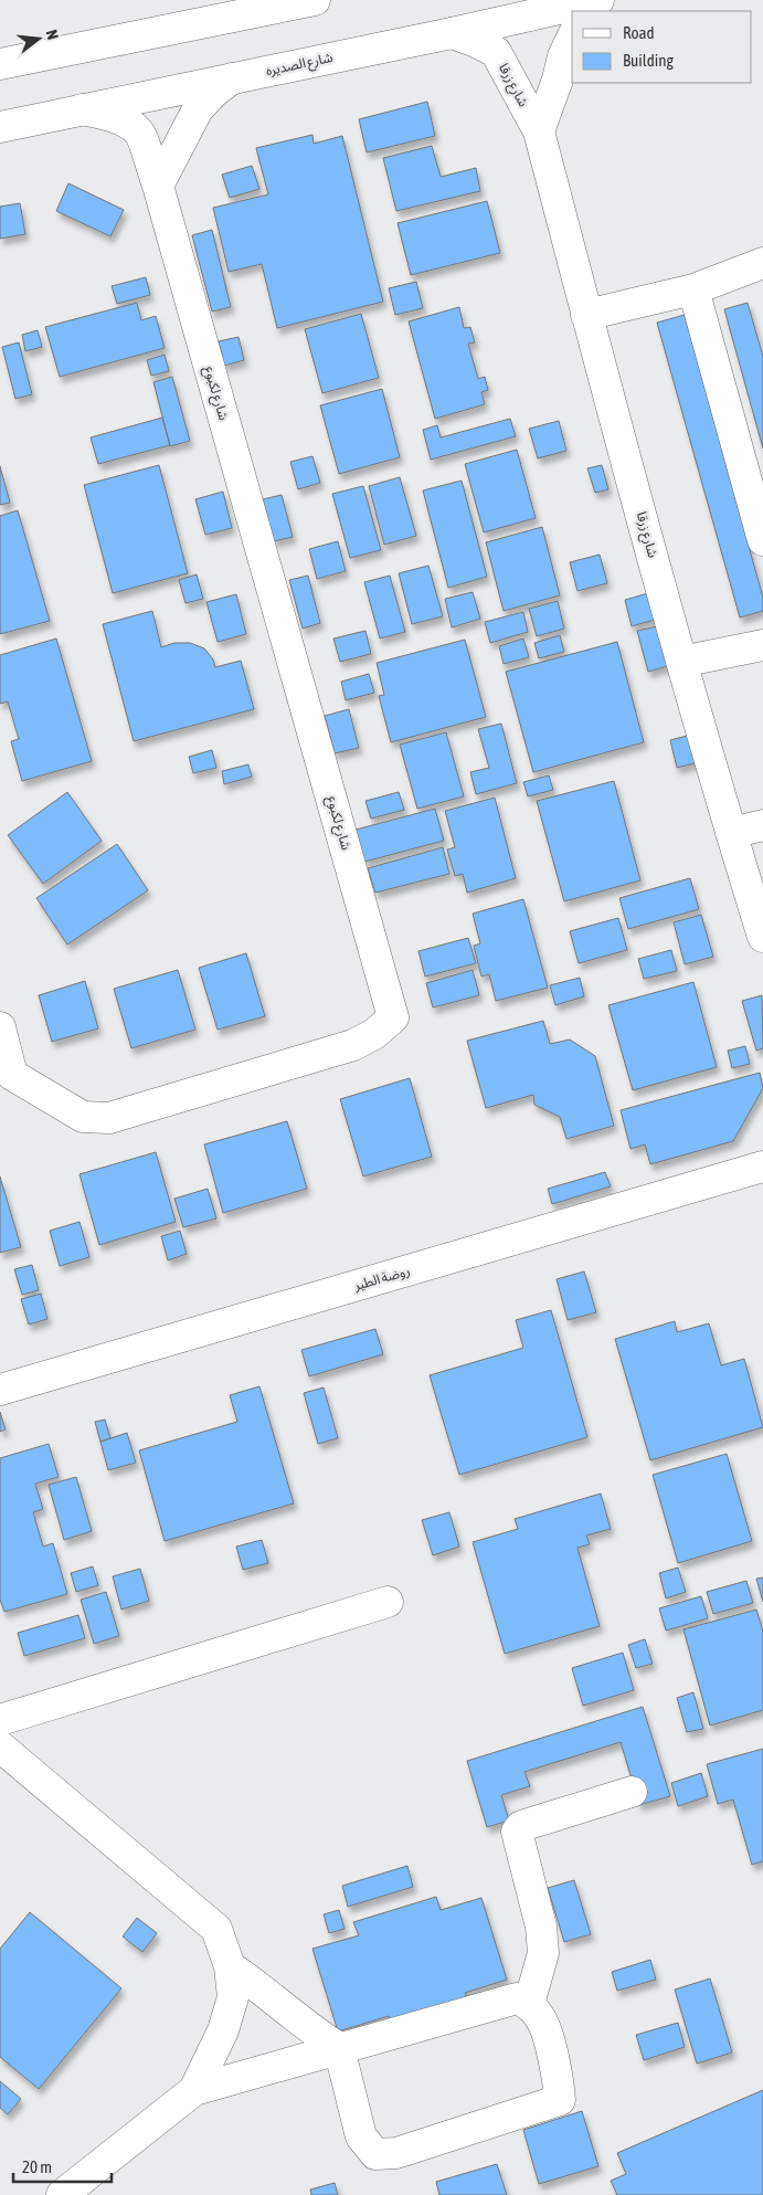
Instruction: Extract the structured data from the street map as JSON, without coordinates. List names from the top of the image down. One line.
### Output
{"streets":{"street":["شارع الصديره","شارع زرقا","شارع لكبوع","روضة الطير"]},"crossings":[["شارع الصديره","شارع زرقا"],["شارع الصديره","شارع لكبوع"]],"legend":["Road","Building"],"scale_bar":"20 m","north":"right"}
